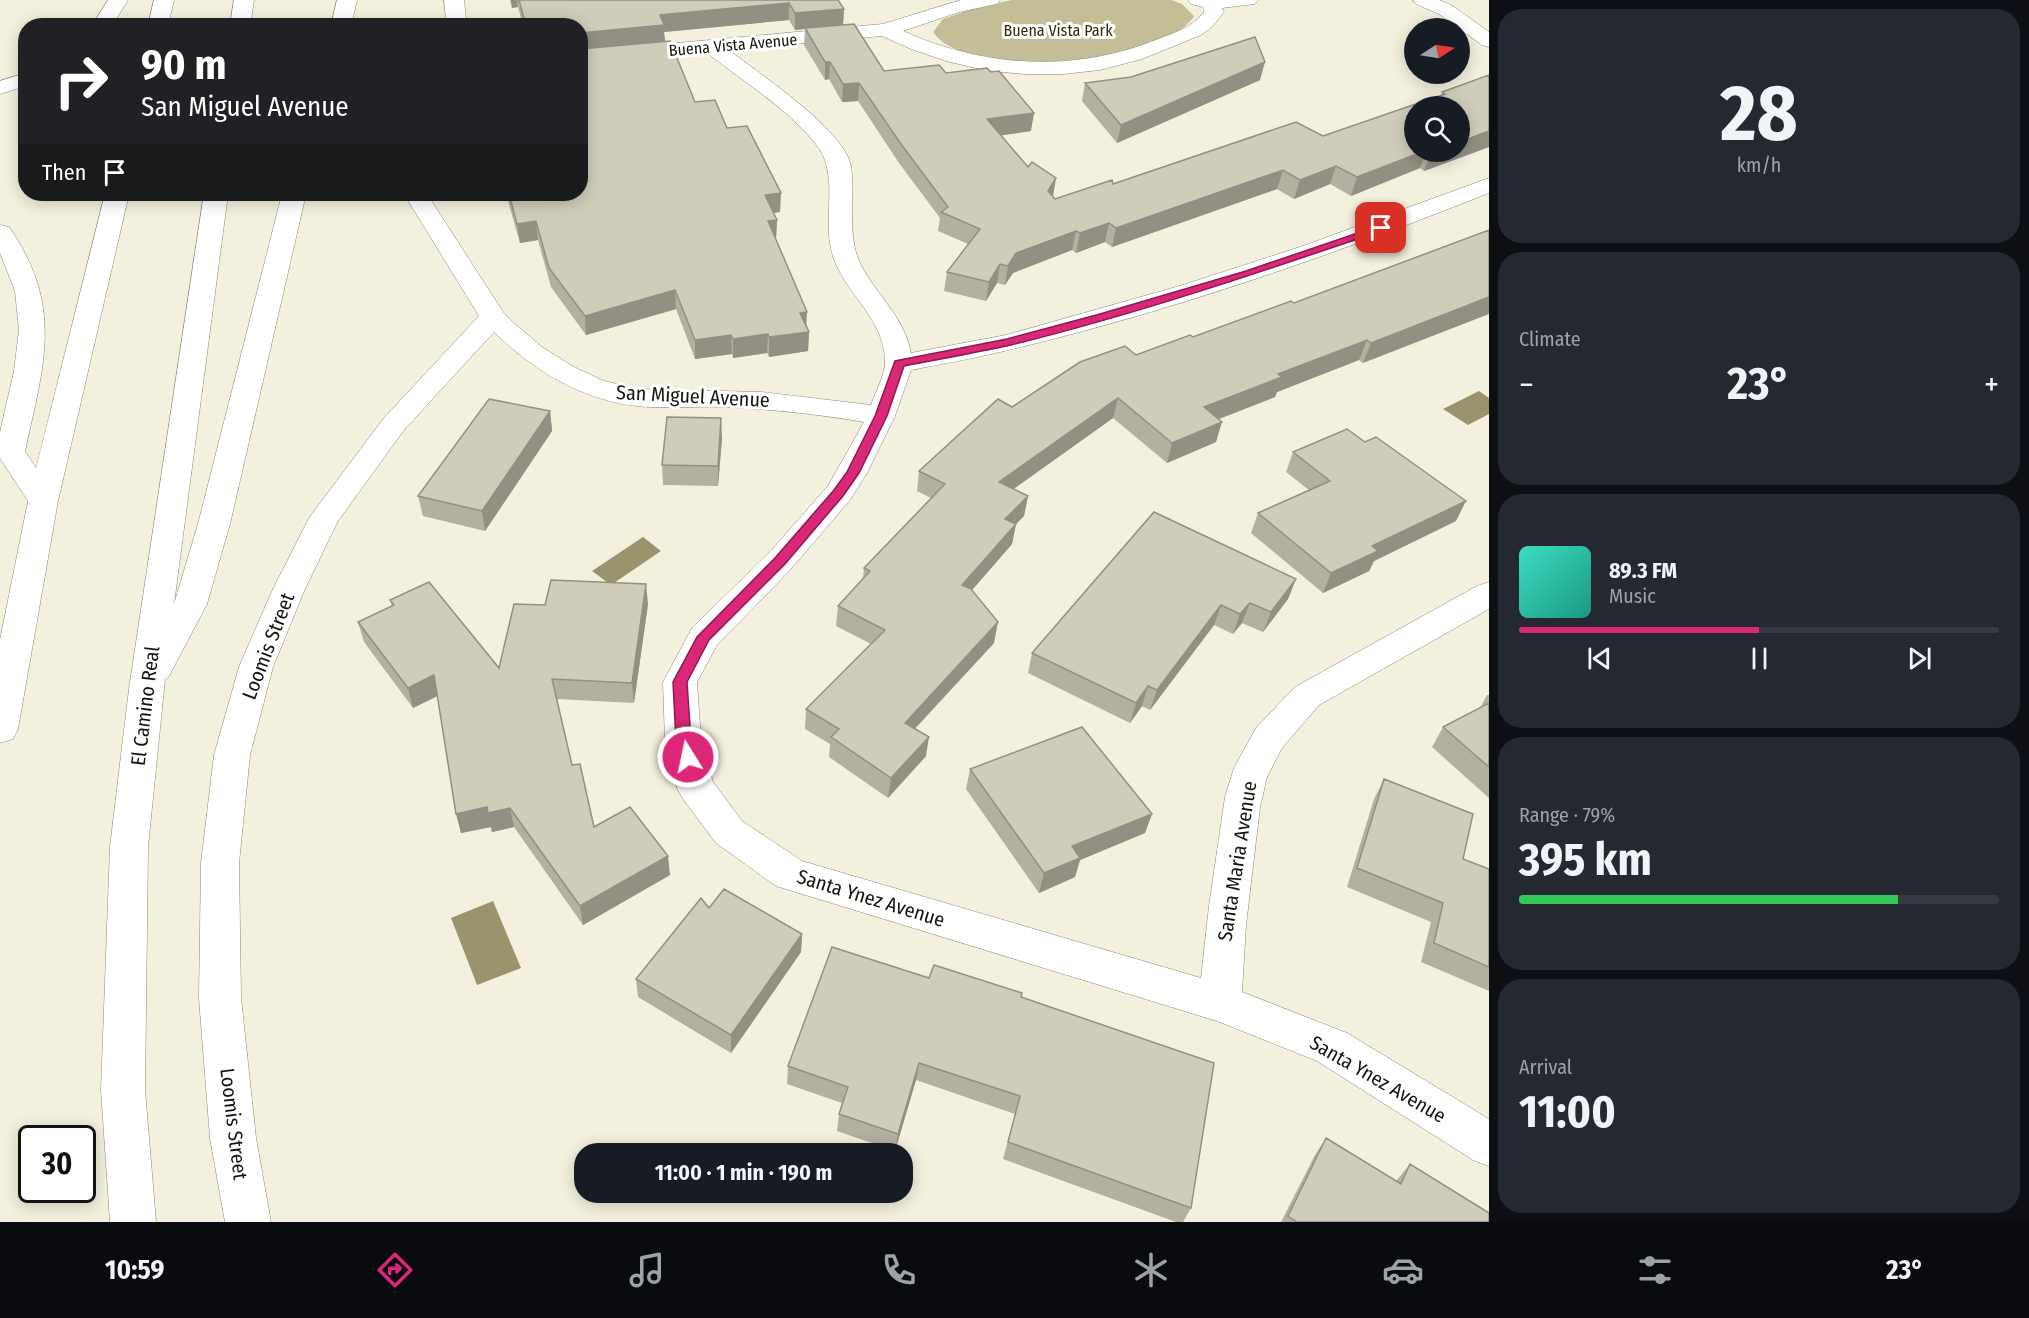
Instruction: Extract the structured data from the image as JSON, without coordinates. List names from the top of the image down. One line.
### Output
{"streets":{"main road":["Buena Vista Avenue","San Miguel Avenue","Loomis Street","El Camino Real","Santa Maria Avenue","Santa Ynez Avenue"]},"crossings":[["San Miguel Avenue","Loomis Street"],["San Miguel Avenue","Santa Ynez Avenue"],["Santa Maria Avenue","Santa Ynez Avenue"]],"parks":["Buena Vista Park"],"north":"right","page":{"tile":[["28","km/h"],"Climate",["Range · 79%","395 km"],["Arrival","11:00"]],"turn":["90 m","San Miguel Avenue"],"then":"Then","heat":["−","23°","+"],"song":["89.3 FM","Music"],"limit":"30","trip":"11:00 · 1 min · 190 m","tabs":["10:59","23°"]}}
